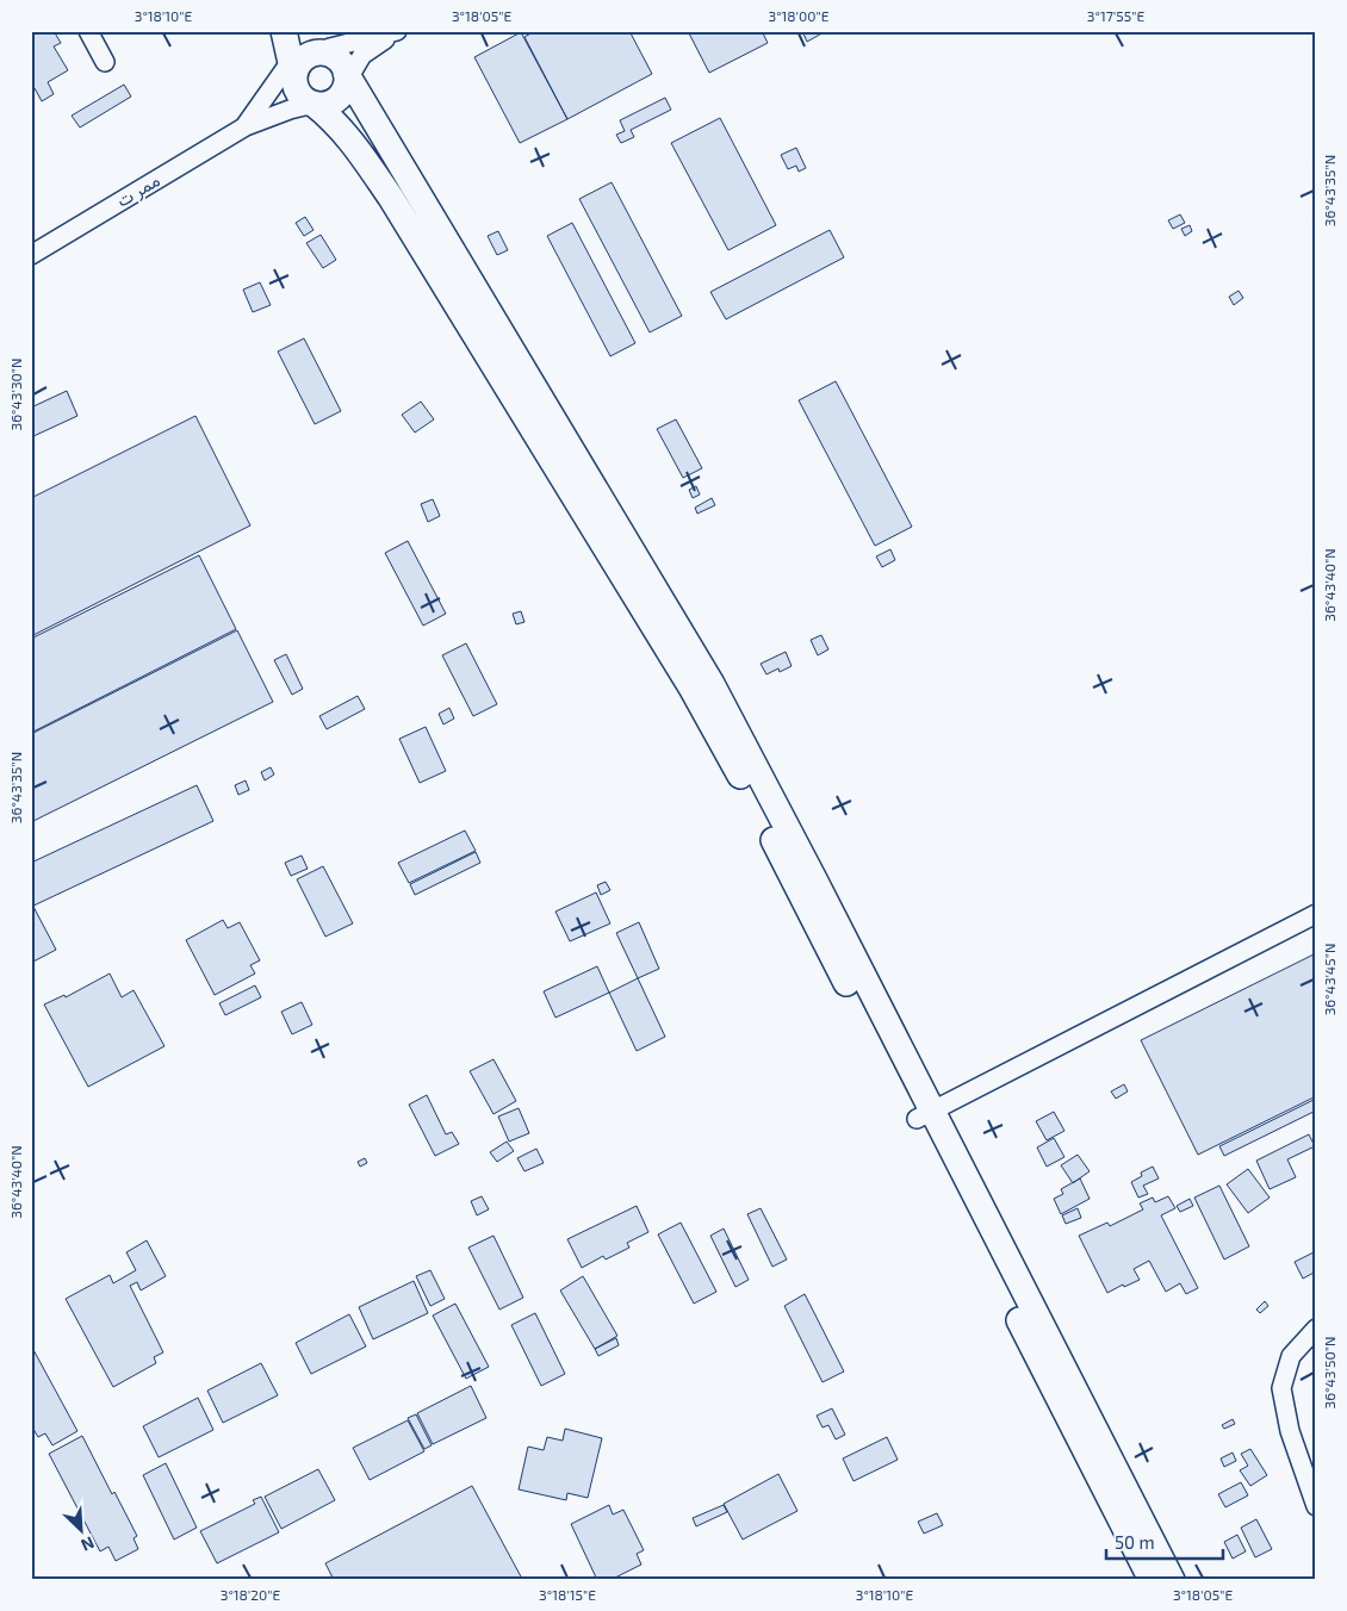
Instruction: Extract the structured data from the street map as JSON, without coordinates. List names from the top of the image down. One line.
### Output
{"streets":{"street":["ممر ت"]},"scale_bar":"50 m","north":"bottom right","coordinates":["3°18'10\"E","3°18'05\"E","3°18'00\"E","3°17'55\"E","36°43'35\"N","36°43'30\"N","36°43'40\"N","36°43'45\"N","36°43'50\"N","3°18'20\"E","3°18'15\"E"]}
